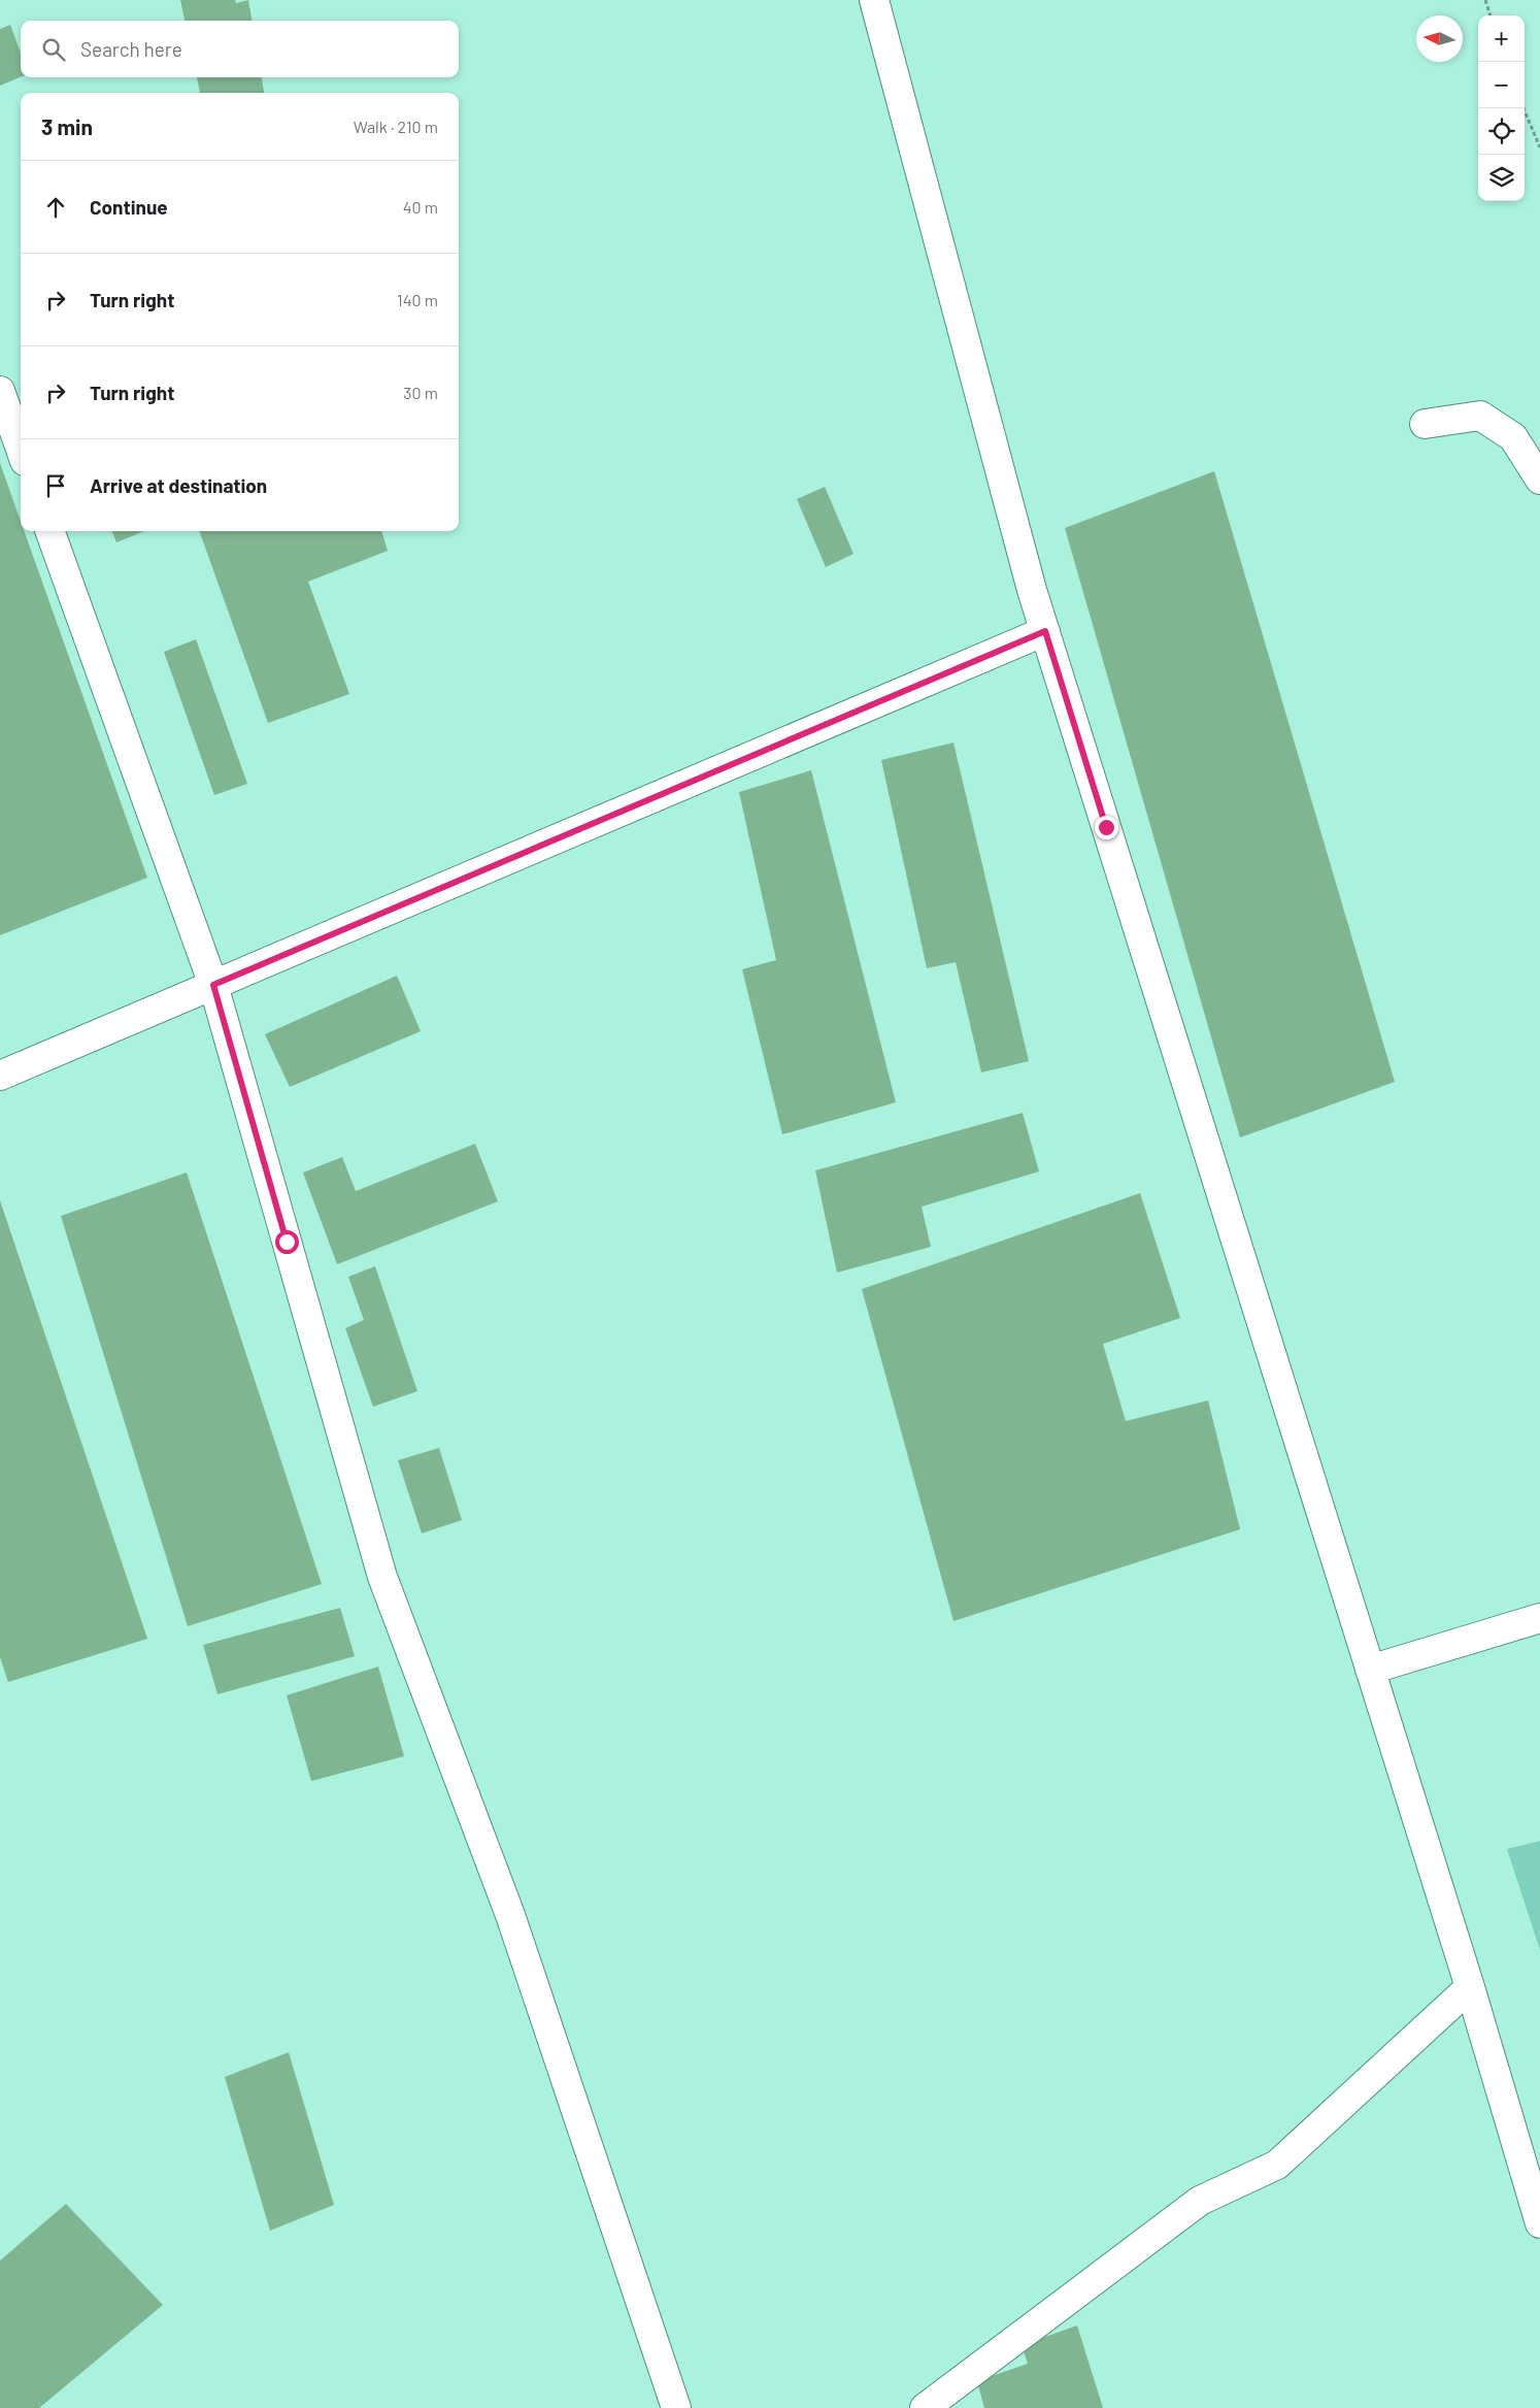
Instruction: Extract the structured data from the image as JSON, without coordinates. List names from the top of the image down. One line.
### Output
{"north":"left","page":{"map_buttons":["+","−"],"search":"Search here","heading":["3 min","Walk · 210 m"],"list":[["Continue","40 m"],["Turn right","140 m"],["Turn right","30 m"],"Arrive at destination"]}}
